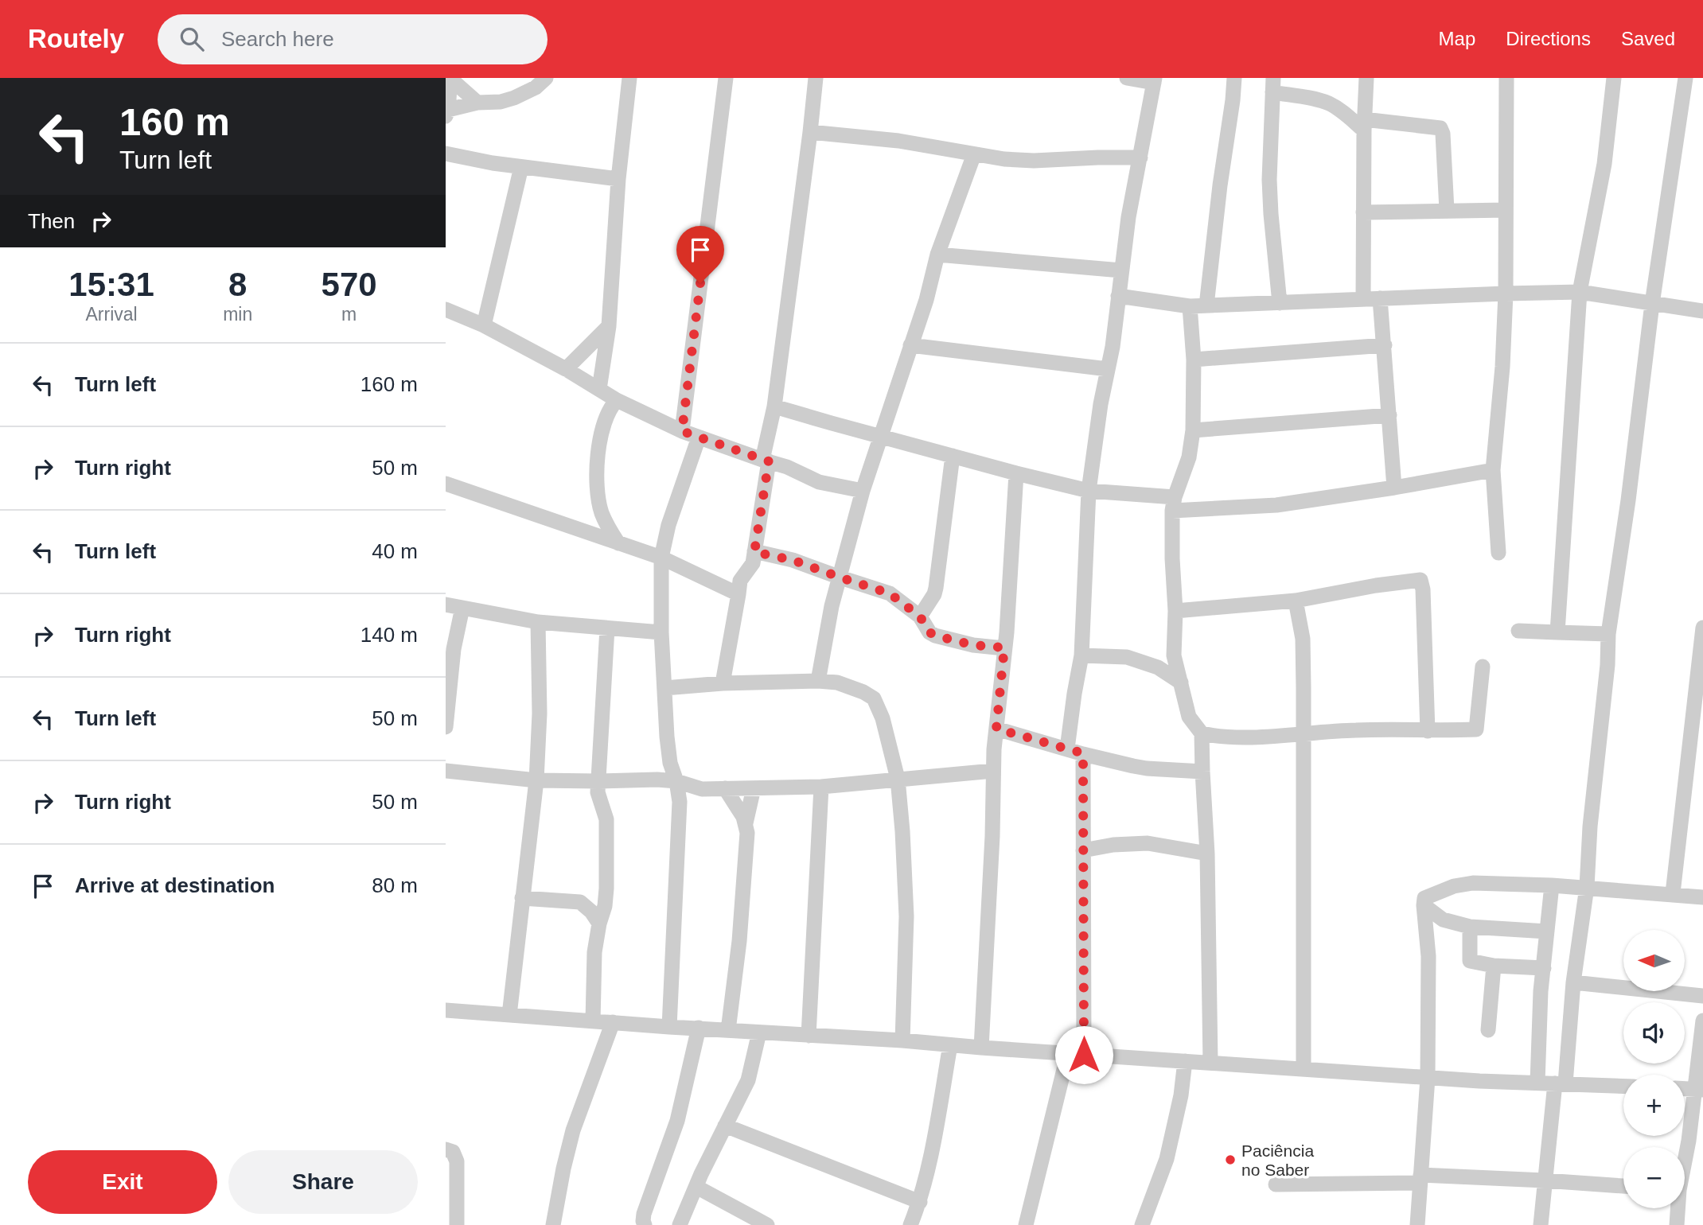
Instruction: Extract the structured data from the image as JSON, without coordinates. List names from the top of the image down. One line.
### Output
{"places":["Paciência no Saber"],"north":"left","page":{"header":"Routely","search":"Search here","nav":["Map","Directions","Saved"],"turn":["160 m","Turn left"],"then":"Then","eta":["15:31","Arrival","8","min","570","m"],"list":[{"name":"Turn left","value":"160 m"},{"name":"Turn right","value":"50 m"},{"name":"Turn left","value":"40 m"},{"name":"Turn right","value":"140 m"},{"name":"Turn left","value":"50 m"},{"name":"Turn right","value":"50 m"},{"name":"Arrive at destination","value":"80 m"}],"map_buttons":["+","−"],"buttons":["Exit","Share"]}}
